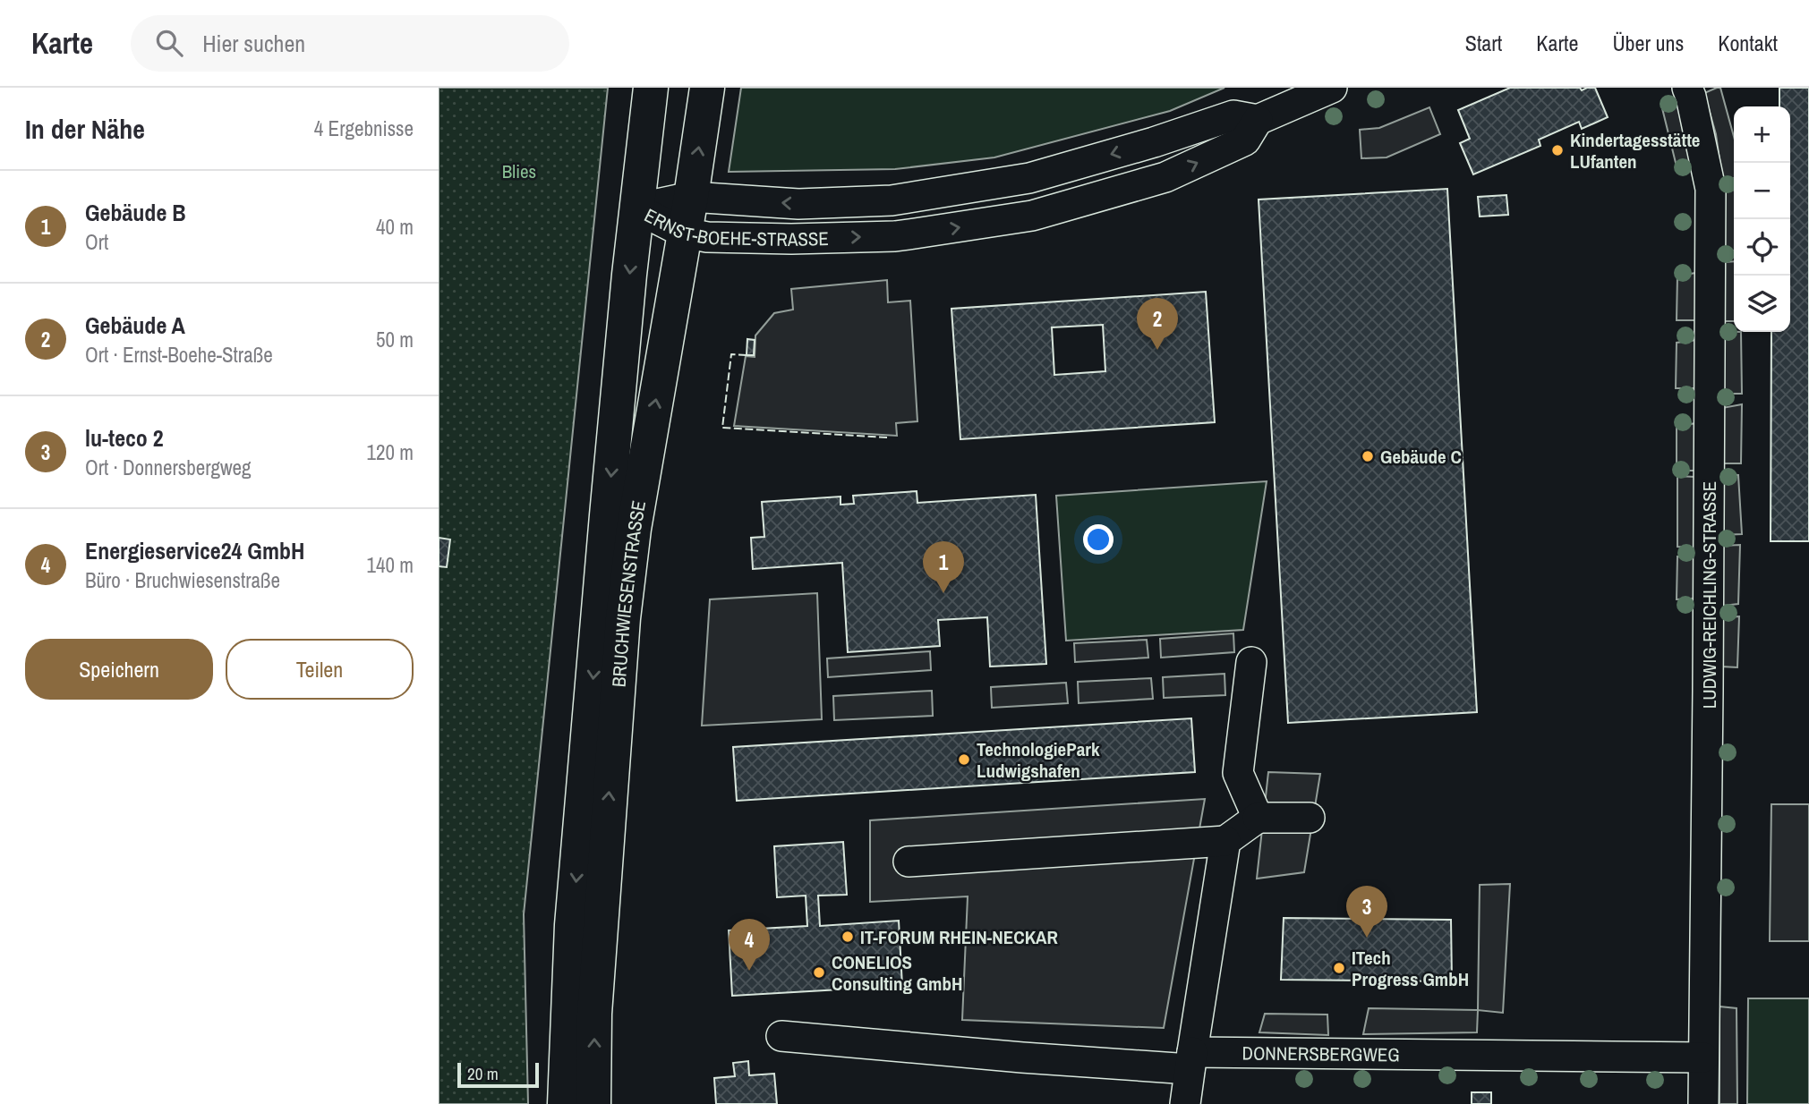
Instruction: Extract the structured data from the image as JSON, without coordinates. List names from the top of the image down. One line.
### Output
{"streets":{"main road":["BRUCHWIESENSTRASSE"],"street":["ERNST-BOEHE-STRASSE","LUDWIG-REICHLING-STRASSE","DONNERSBERGWEG"]},"crossings":[["ERNST-BOEHE-STRASSE","BRUCHWIESENSTRASSE"],["LUDWIG-REICHLING-STRASSE","DONNERSBERGWEG"]],"parks":["Blies"],"places":["Kindertagesstätte LUfanten","Gebäude C","TechnologiePark Ludwigshafen","IT-FORUM RHEIN-NECKAR","ITech Progress GmbH","CONELIOS Consulting GmbH"],"scale_bar":"20 m","page":{"header":"Karte","search":"Hier suchen","nav":["Start","Karte","Über uns","Kontakt"],"heading":["In der Nähe","4 Ergebnisse"],"map_buttons":["+","−"],"list":[{"mark":"1","name":"Gebäude B","note":"Ort","value":"40 m"},{"mark":"2","name":"Gebäude A","note":"Ort · Ernst-Boehe-Straße","value":"50 m"},{"mark":"3","name":"lu-teco 2","note":"Ort · Donnersbergweg","value":"120 m"},{"mark":"4","name":"Energieservice24 GmbH","note":"Büro · Bruchwiesenstraße","value":"140 m"}],"pins":["2","1","3","4"],"buttons":["Speichern","Teilen"],"scale":"20 m"}}
